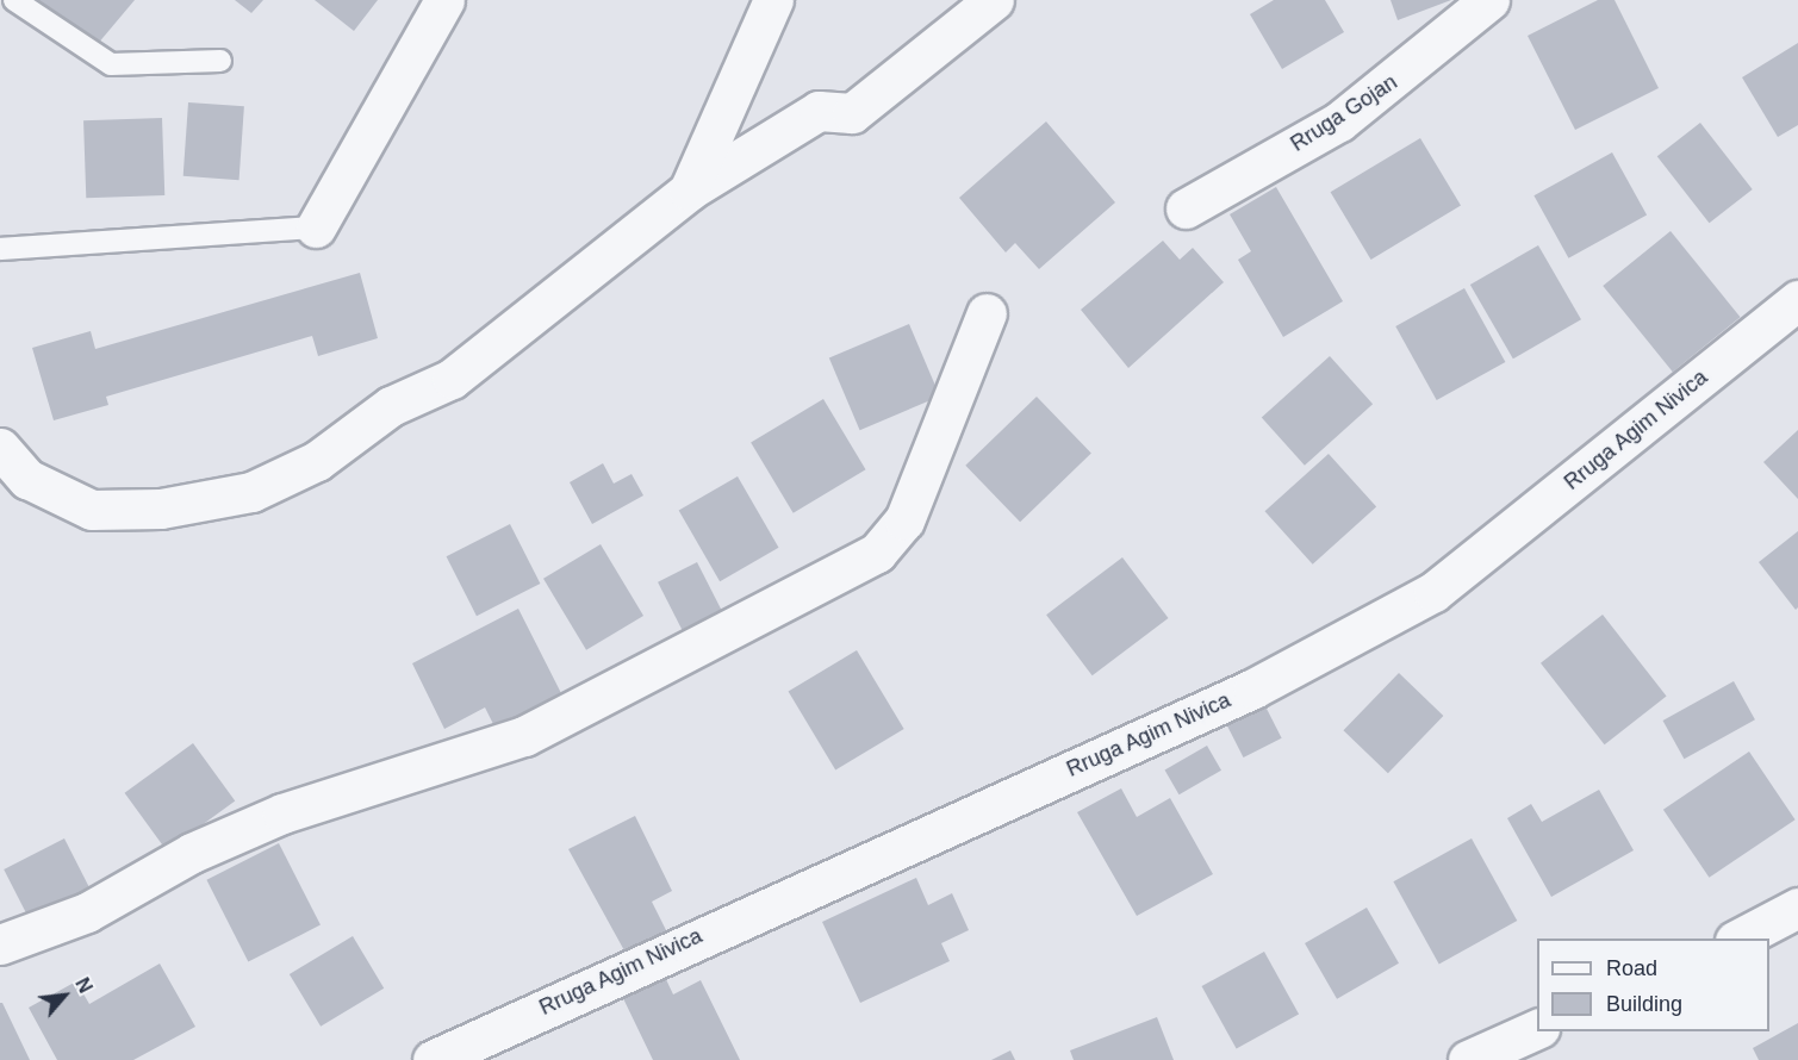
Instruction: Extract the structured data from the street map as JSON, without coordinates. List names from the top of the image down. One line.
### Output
{"streets":{"street":["Rruga Gojan","Rruga Agim Nivica"]},"legend":["Road","Building"],"north":"top right"}
